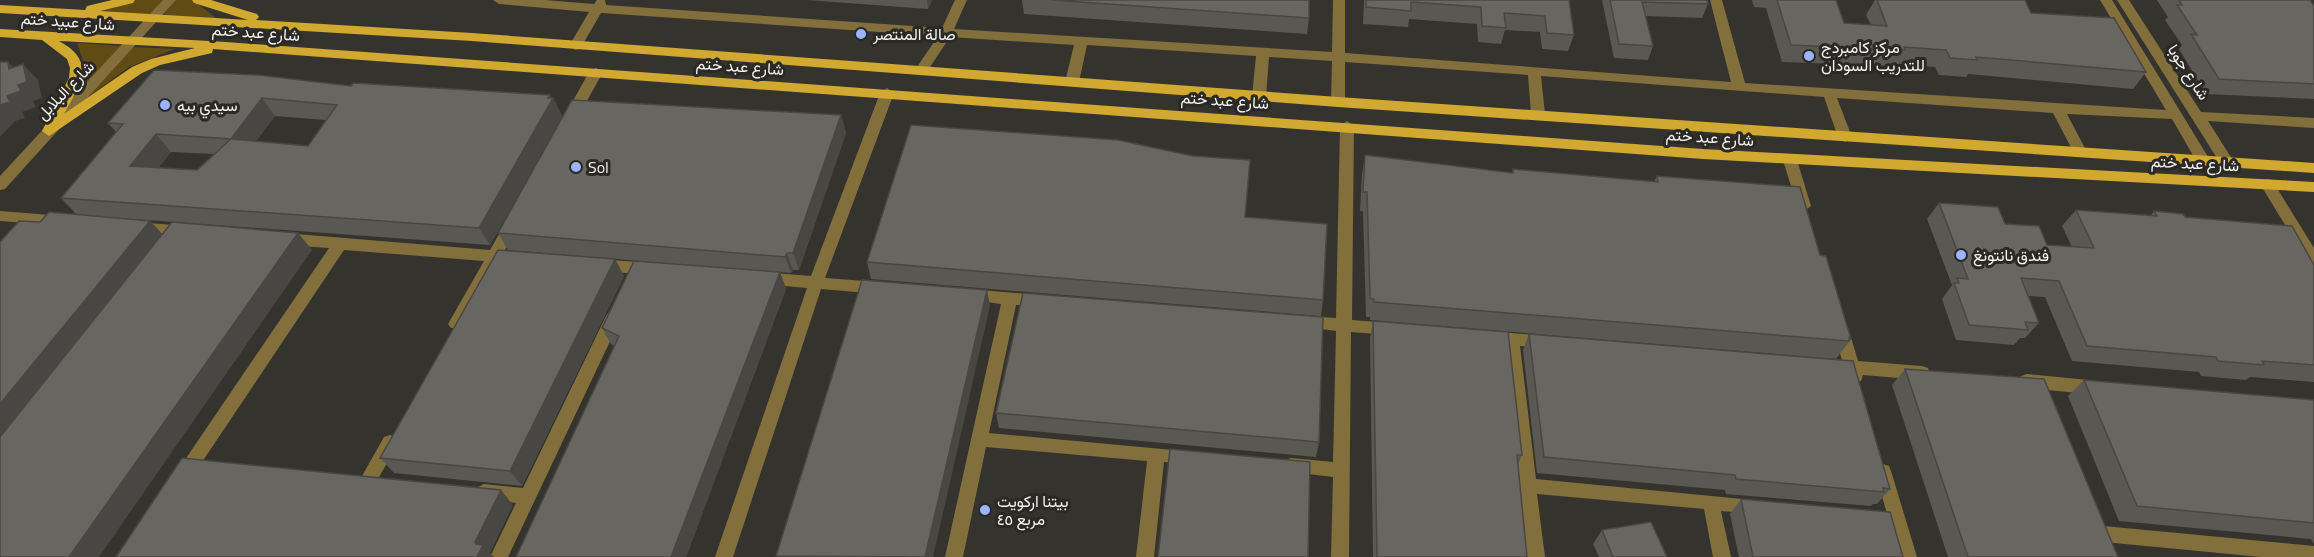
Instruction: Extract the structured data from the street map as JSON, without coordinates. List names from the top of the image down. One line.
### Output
{"streets":{"main road":["شارع عبيد ختم","شارع عبد ختم"],"street":["شارع جوبا","شارع البلابل"]},"crossings":[["شارع عبيد ختم","شارع عبد ختم"],["شارع عبيد ختم","شارع البلابل"],["شارع عبد ختم","شارع جوبا"],["شارع عبد ختم","شارع البلابل"]],"places":["صالة المنتصر","مركز كامبردج للتدريب السودان","سيدي بيه","Sol","فندق نانتونغ","بيتنا اركويت مربع ٤٥"]}
